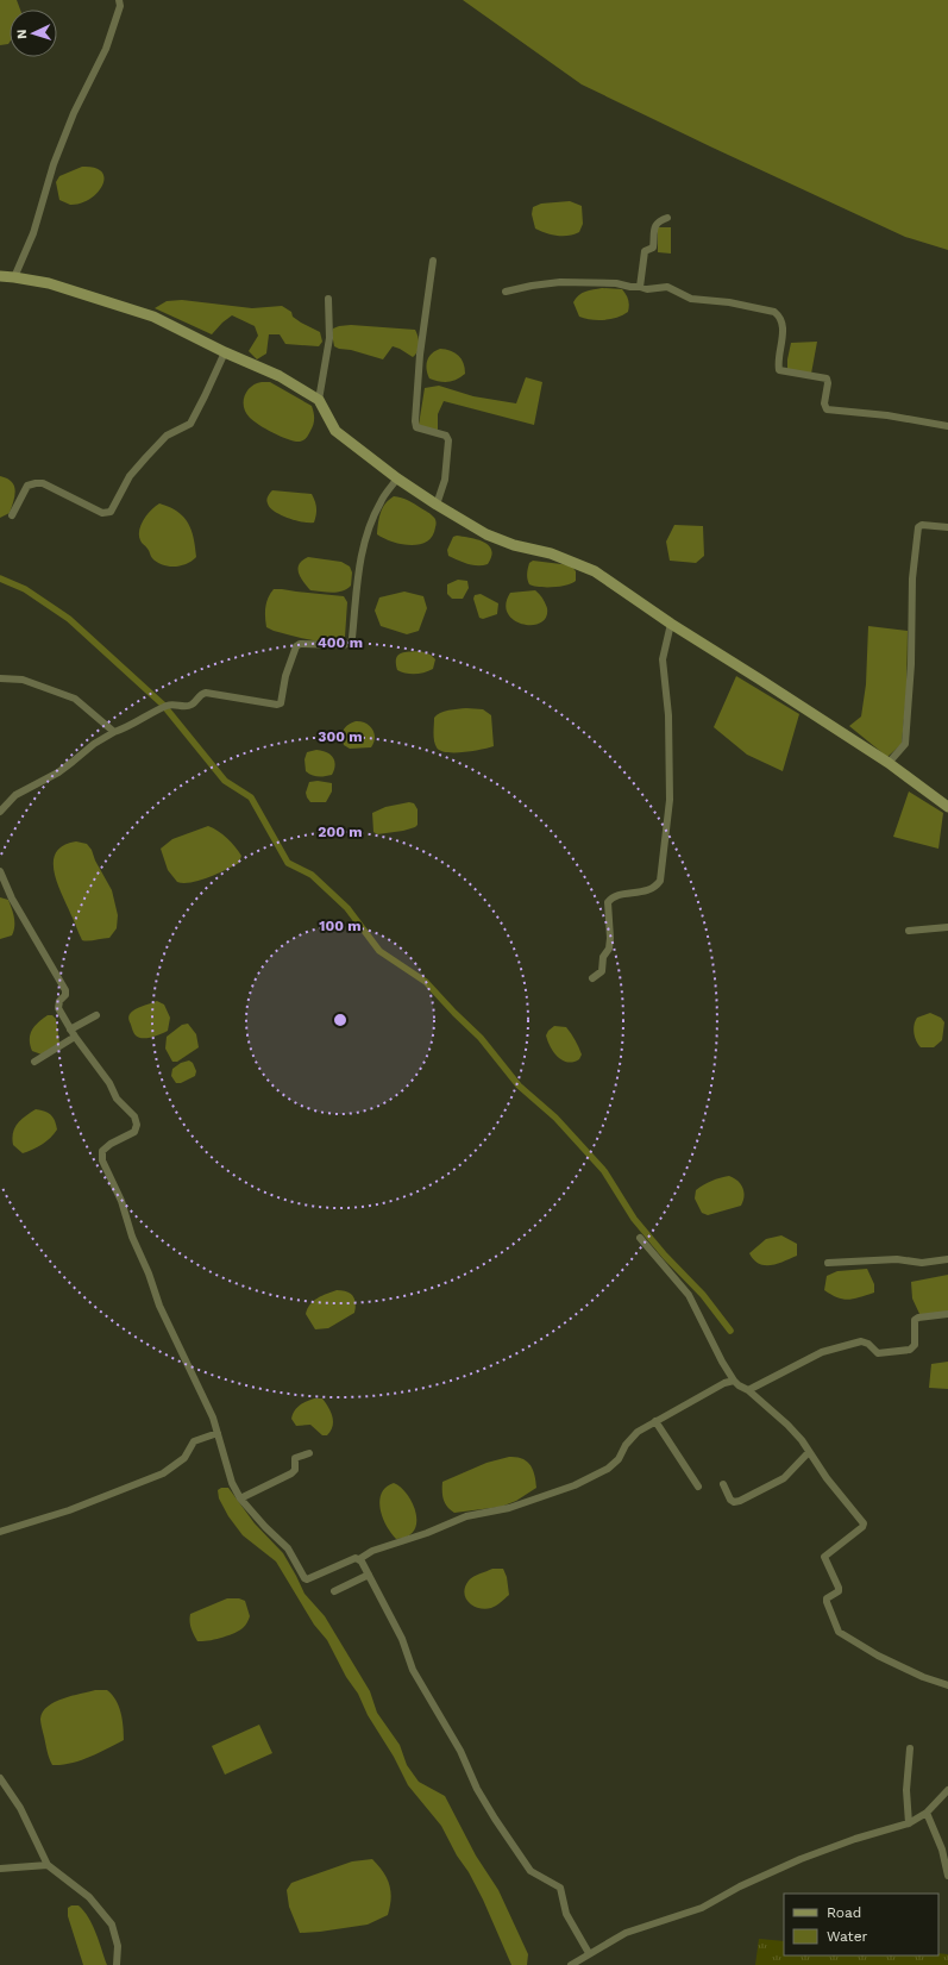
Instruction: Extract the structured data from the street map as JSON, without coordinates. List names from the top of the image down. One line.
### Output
{"legend":["Road","Water"],"north":"left","rings":["400 m","300 m","200 m","100 m"]}
